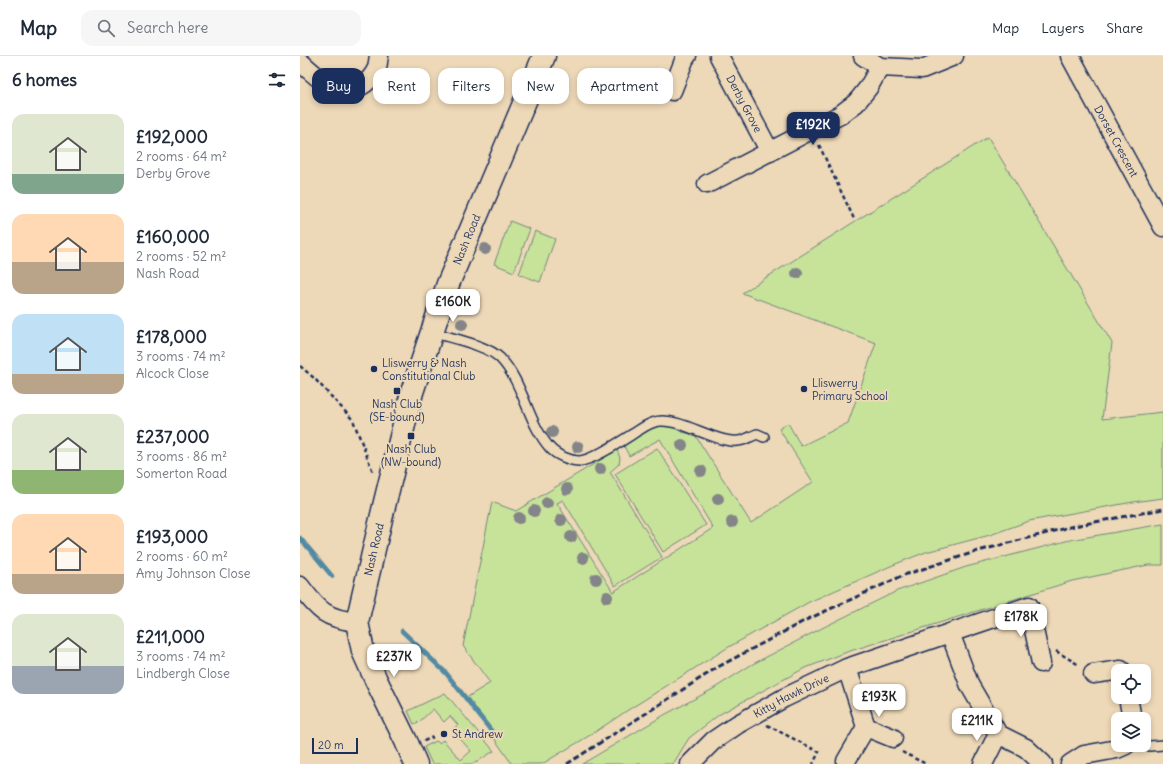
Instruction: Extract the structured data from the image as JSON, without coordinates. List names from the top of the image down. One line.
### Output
{"streets":{"street":["Derby Grove","Dorset Crescent","Nash Road","Kitty Hawk Drive"]},"places":{"other":["Lliswerry & Nash Constitutional Club","Lliswerry Primary School","St Andrew"],"transit":["Nash Club (SE-bound)","Nash Club (NW-bound)"]},"scale_bar":"20 m","page":{"header":"Map","search":"Search here","nav":["Map","Layers","Share"],"heading":"6 homes","chip":["Buy","Rent","Filters","New","Apartment"],"list":[{"name":"£192,000","note":"2 rooms · 64 m² · Derby Grove"},{"name":"£160,000","note":"2 rooms · 52 m² · Nash Road"},{"name":"£178,000","note":"3 rooms · 74 m² · Alcock Close"},{"name":"£237,000","note":"3 rooms · 86 m² · Somerton Road"},{"name":"£193,000","note":"2 rooms · 60 m² · Amy Johnson Close"},{"name":"£211,000","note":"3 rooms · 74 m² · Lindbergh Close"}],"price":["£192K","£160K","£178K","£237K","£193K","£211K"],"scale":"20 m"}}
